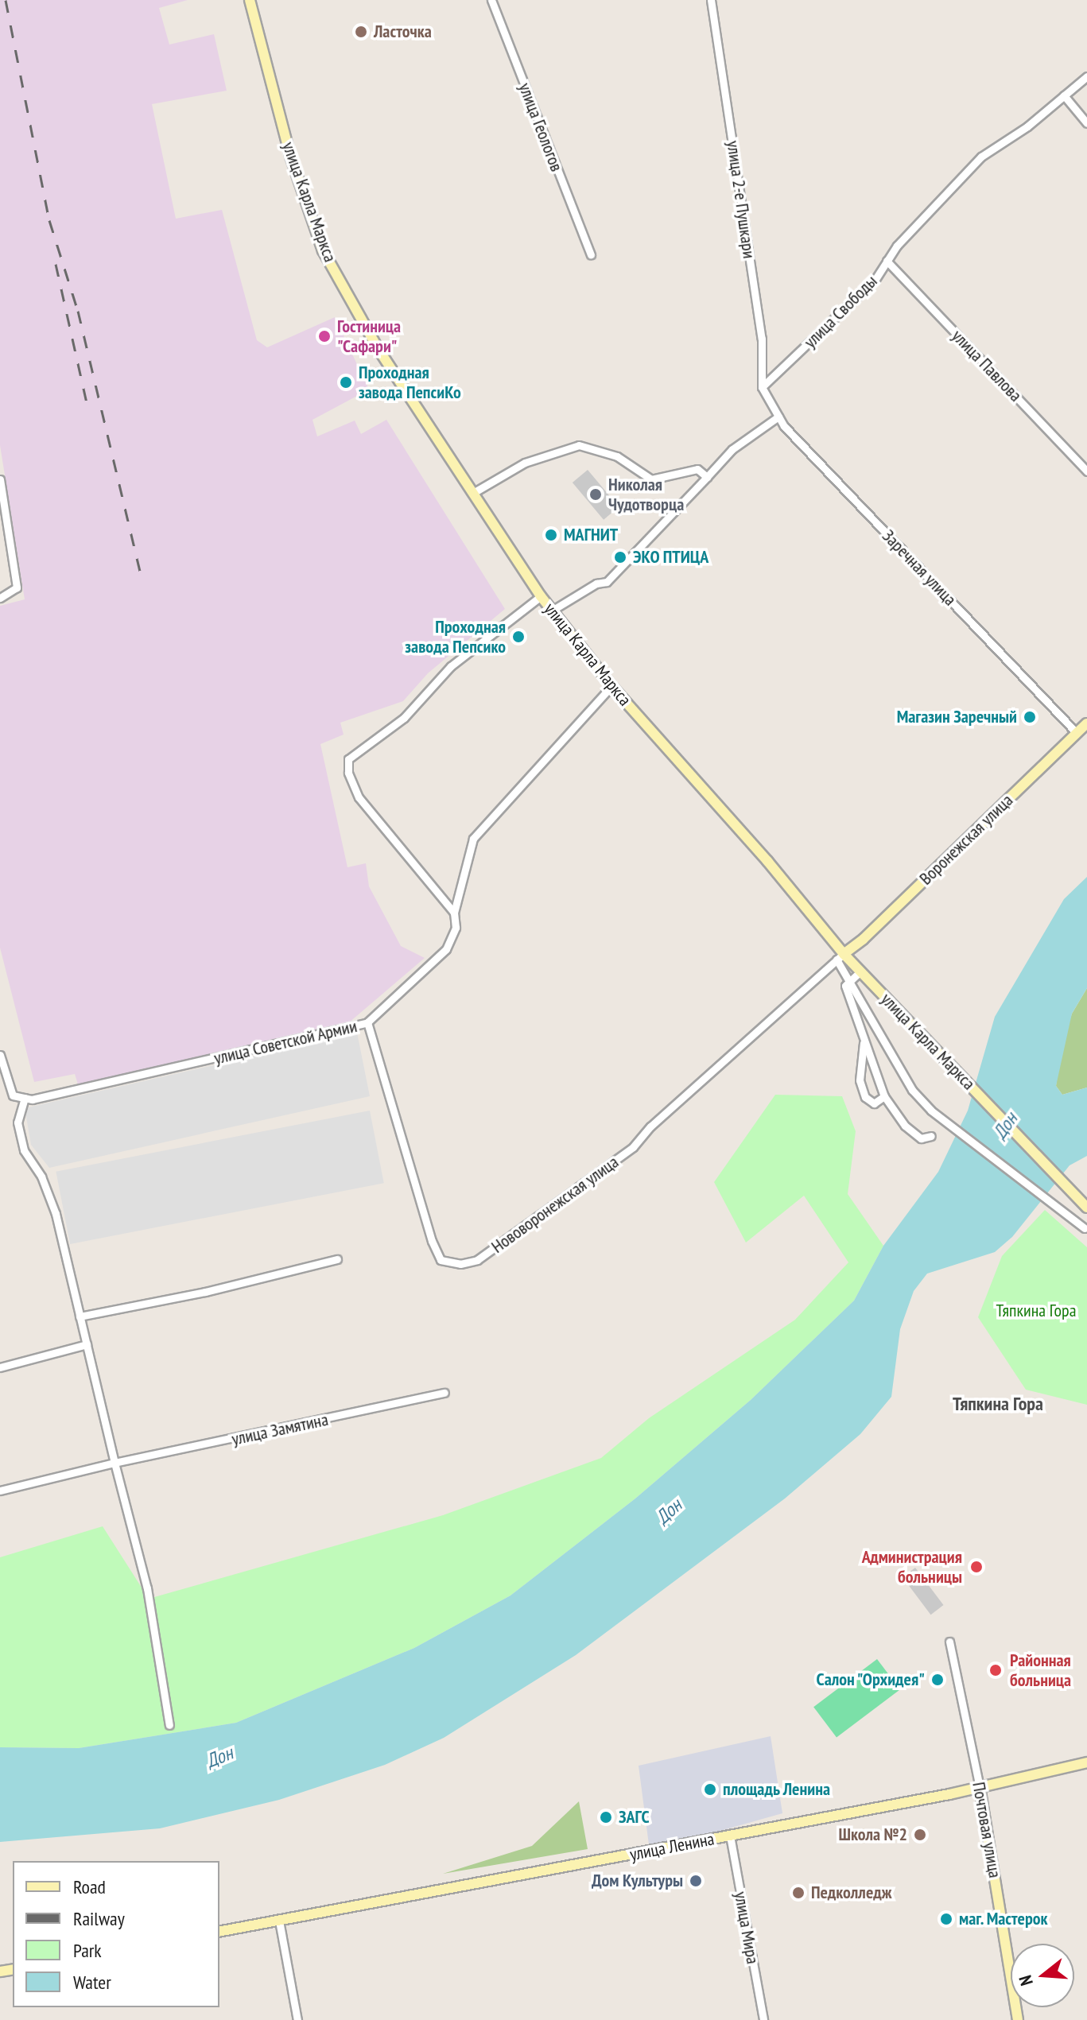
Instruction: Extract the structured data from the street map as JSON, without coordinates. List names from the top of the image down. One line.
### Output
{"streets":{"main road":["улица Карла Маркса","Воронежская улица","Почтовая улица","улица Ленина"],"street":["улица Геологов","улица 2-е Пушкари","улица Свободы","улица Павлова","Заречная улица","улица Советской Армии","Нововоронежская улица","улица Замятина","улица Мира"]},"crossings":[["улица 2-е Пушкари","улица Свободы"],["улица 2-е Пушкари","Заречная улица"],["улица Карла Маркса","Воронежская улица"],["улица Карла Маркса","улица Советской Армии"],["улица Карла Маркса","Нововоронежская улица"],["улица Свободы","улица Павлова"],["улица Свободы","Заречная улица"],["Заречная улица","Воронежская улица"],["Воронежская улица","Нововоронежская улица"],["улица Советской Армии","Нововоронежская улица"],["Почтовая улица","улица Ленина"],["улица Ленина","улица Мира"]],"districts":["Тяпкина Гора"],"water":["Дон"],"parks":["Тяпкина Гора"],"places":["Ласточка","Гостиница \"Сафари\"","Проходная завода ПепсиКо","Николая Чудотворца","МАГНИТ","ЭКО ПТИЦА","Проходная завода Пепсико","Магазин Заречный","Администрация больницы","Районная больница","Салон \"Орхидея\"","площадь Ленина","ЗАГС","Школа №2","Дом Культуры","Педколледж","маг. Мастерок"],"legend":["Road","Railway","Park","Water"],"north":"left"}
